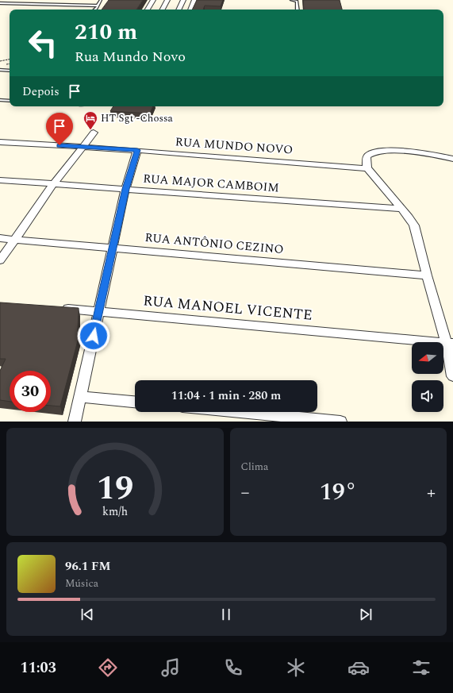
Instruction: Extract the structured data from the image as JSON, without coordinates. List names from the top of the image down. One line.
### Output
{"streets":{"street":["RUA MUNDO NOVO","RUA MAJOR CAMBOIM","RUA ANTÔNIO CEZINO","RUA MANOEL VICENTE"]},"places":{"hotel":["HT Sgt -Chossa"]},"north":"left","page":{"turn":["210 m","Rua Mundo Novo"],"then":"Depois","limit":"30","trip":"11:04 · 1 min · 280 m","tile":"Clima","heat":["−","19°","+"],"song":["96.1 FM","Música"],"tabs":"11:03","gauge":["19","km/h"]}}
